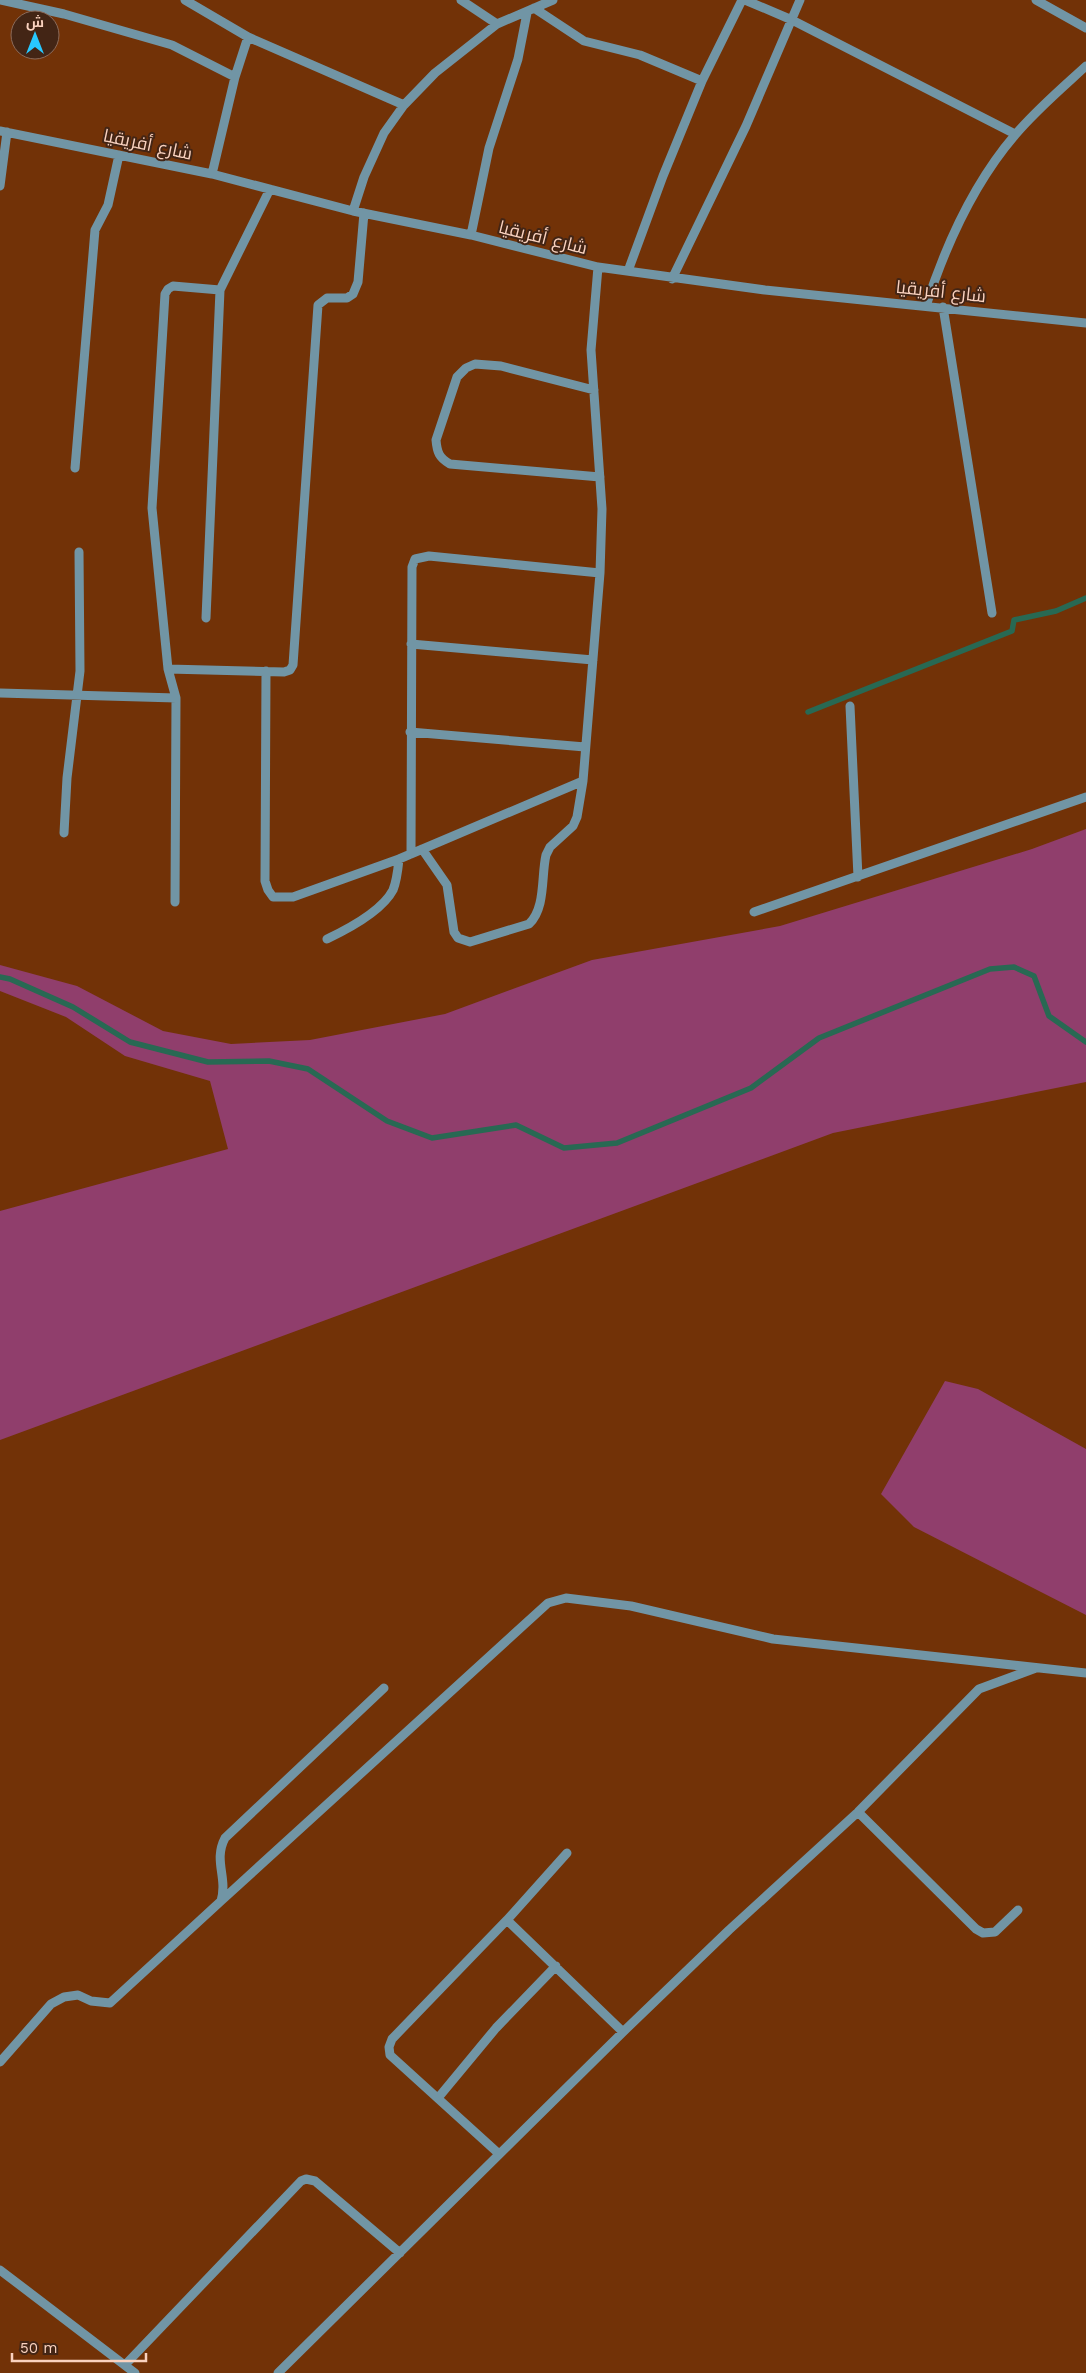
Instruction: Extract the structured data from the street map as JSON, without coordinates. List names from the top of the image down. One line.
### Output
{"streets":{"street":["شارع أفريقيا"]},"scale_bar":"50 m","north":"top"}
